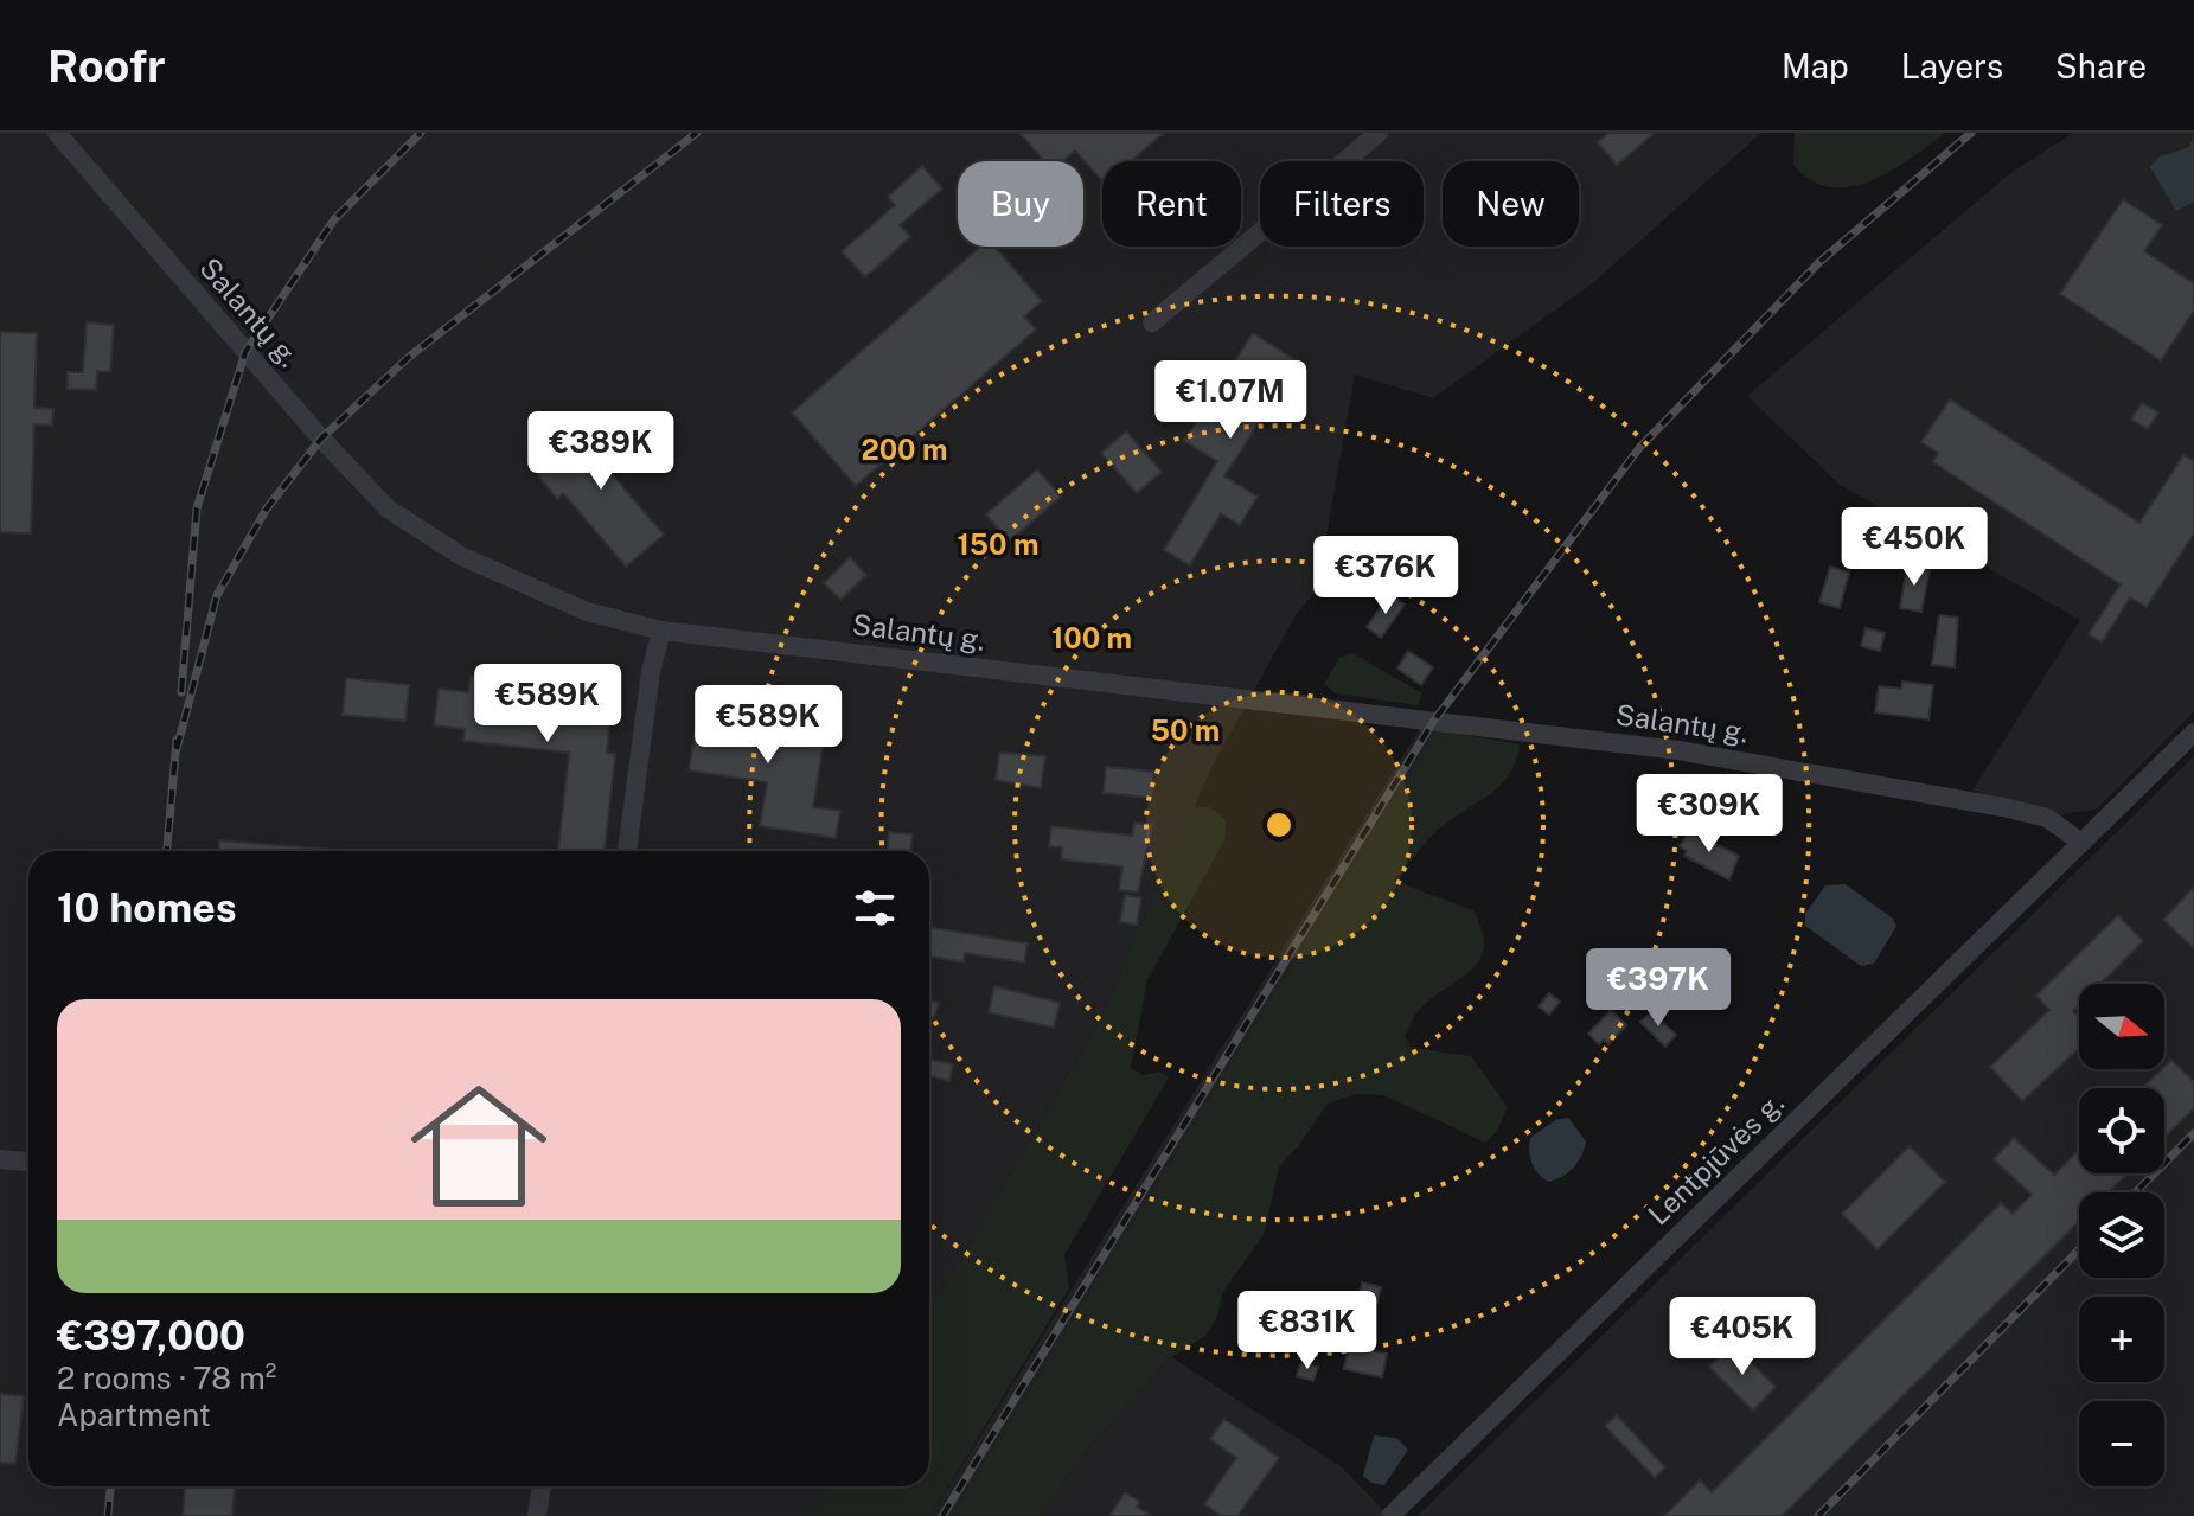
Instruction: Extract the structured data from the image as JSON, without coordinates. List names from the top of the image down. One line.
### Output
{"streets":{"street":["Salantų g.","Lentpjūvės g."]},"crossings":[["Salantų g.","Lentpjūvės g."]],"north":"right","page":{"header":"Roofr","nav":["Map","Layers","Share"],"chip":["Buy","Rent","Filters","New"],"price":["€1.07M","€389K","€450K","€376K","€589K","€589K","€309K","€397K","€831K","€405K"],"heading":"10 homes","list":[{"name":"€397,000","note":"2 rooms · 78 m² · Apartment"}],"map_buttons":["+","−"]},"rings":["200 m","150 m","100 m","50 m"]}
